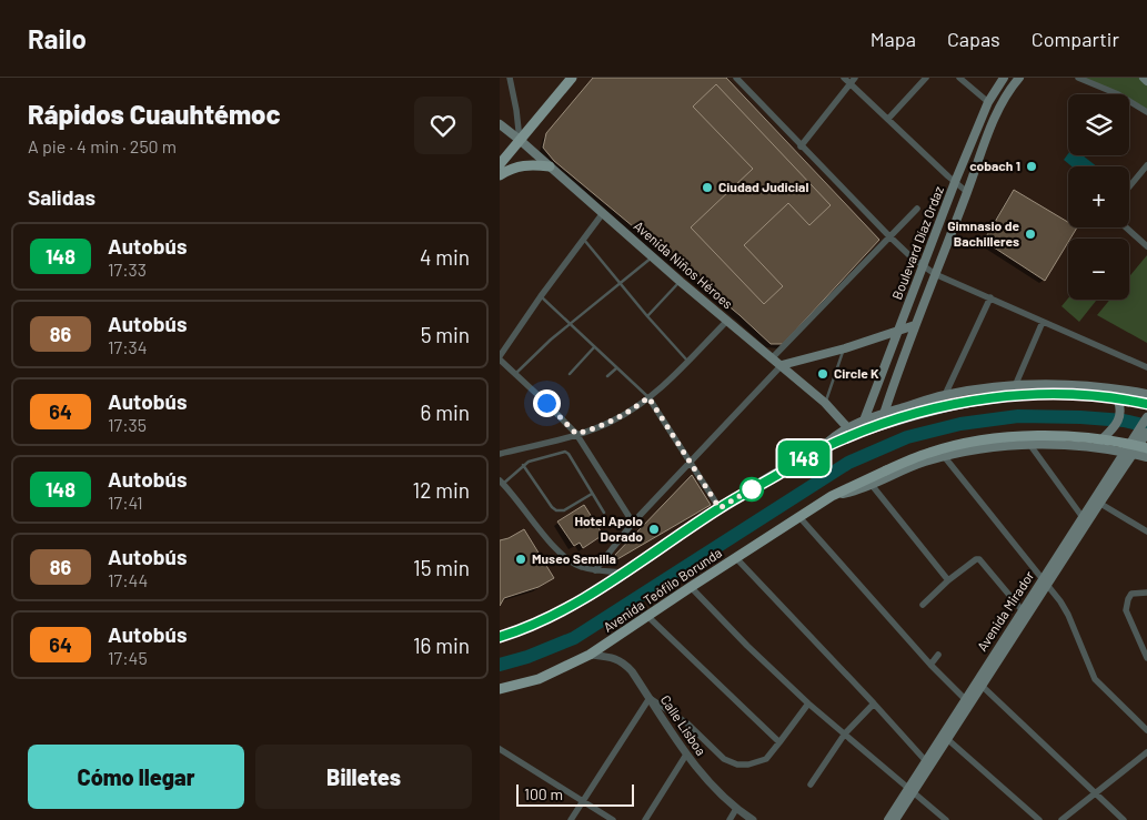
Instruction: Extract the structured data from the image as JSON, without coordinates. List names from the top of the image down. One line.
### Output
{"streets":{"main road":["Boulevard Díaz Ordaz","Avenida Niños Héroes","Avenida Teófilo Borunda","Avenida Mirador"],"street":["Calle Lisboa"]},"crossings":[["Avenida Teófilo Borunda","Avenida Mirador"],["Avenida Teófilo Borunda","Calle Lisboa"]],"places":["cobach 1","Ciudad Judicial","Gimnasio de Bachilleres","Circle K","Hotel Apolo Dorado","Museo Semilla"],"lines":["bus line 148"],"scale_bar":"100 m","page":{"header":"Railo","nav":["Mapa","Capas","Compartir"],"heading":[["Rápidos Cuauhtémoc","A pie · 4 min · 250 m"],"Salidas"],"on_map":"148","map_buttons":["+","−"],"list":[{"mark":"148","name":"Autobús","note":"17:33","value":"4 min"},{"mark":"86","name":"Autobús","note":"17:34","value":"5 min"},{"mark":"64","name":"Autobús","note":"17:35","value":"6 min"},{"mark":"148","name":"Autobús","note":"17:41","value":"12 min"},{"mark":"86","name":"Autobús","note":"17:44","value":"15 min"},{"mark":"64","name":"Autobús","note":"17:45","value":"16 min"}],"buttons":["Cómo llegar","Billetes"],"scale":"100 m"}}
